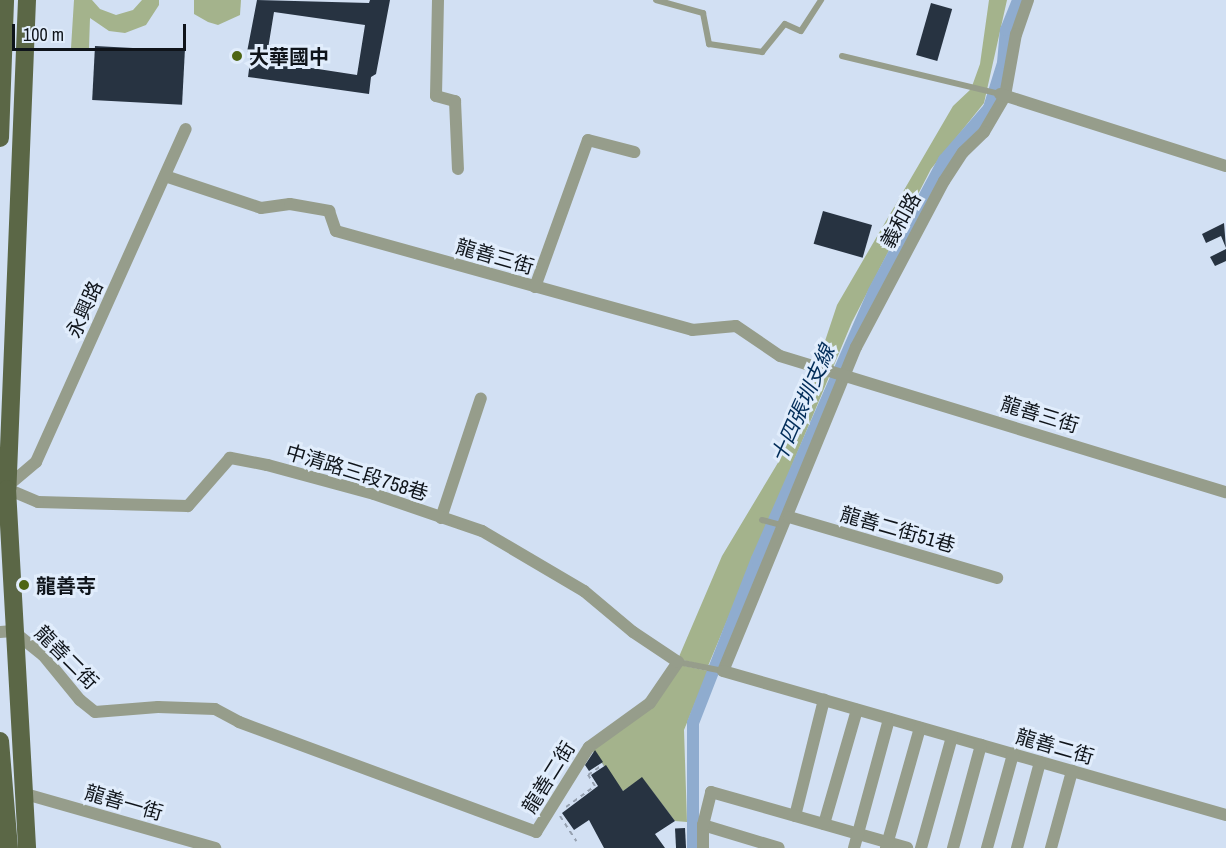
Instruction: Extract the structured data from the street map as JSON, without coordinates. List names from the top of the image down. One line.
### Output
{"streets":{"street":["義和路","龍善三街","永興路","中清路三段758巷","龍善二街51巷","龍善二街","龍善一街"]},"crossings":[["義和路","龍善三街"],["龍善三街","永興路"],["永興路","中清路三段758巷"],["中清路三段758巷","龍善二街"]],"water":["十四張圳支線"],"places":["大華國中","龍善寺"],"scale_bar":"100 m"}
